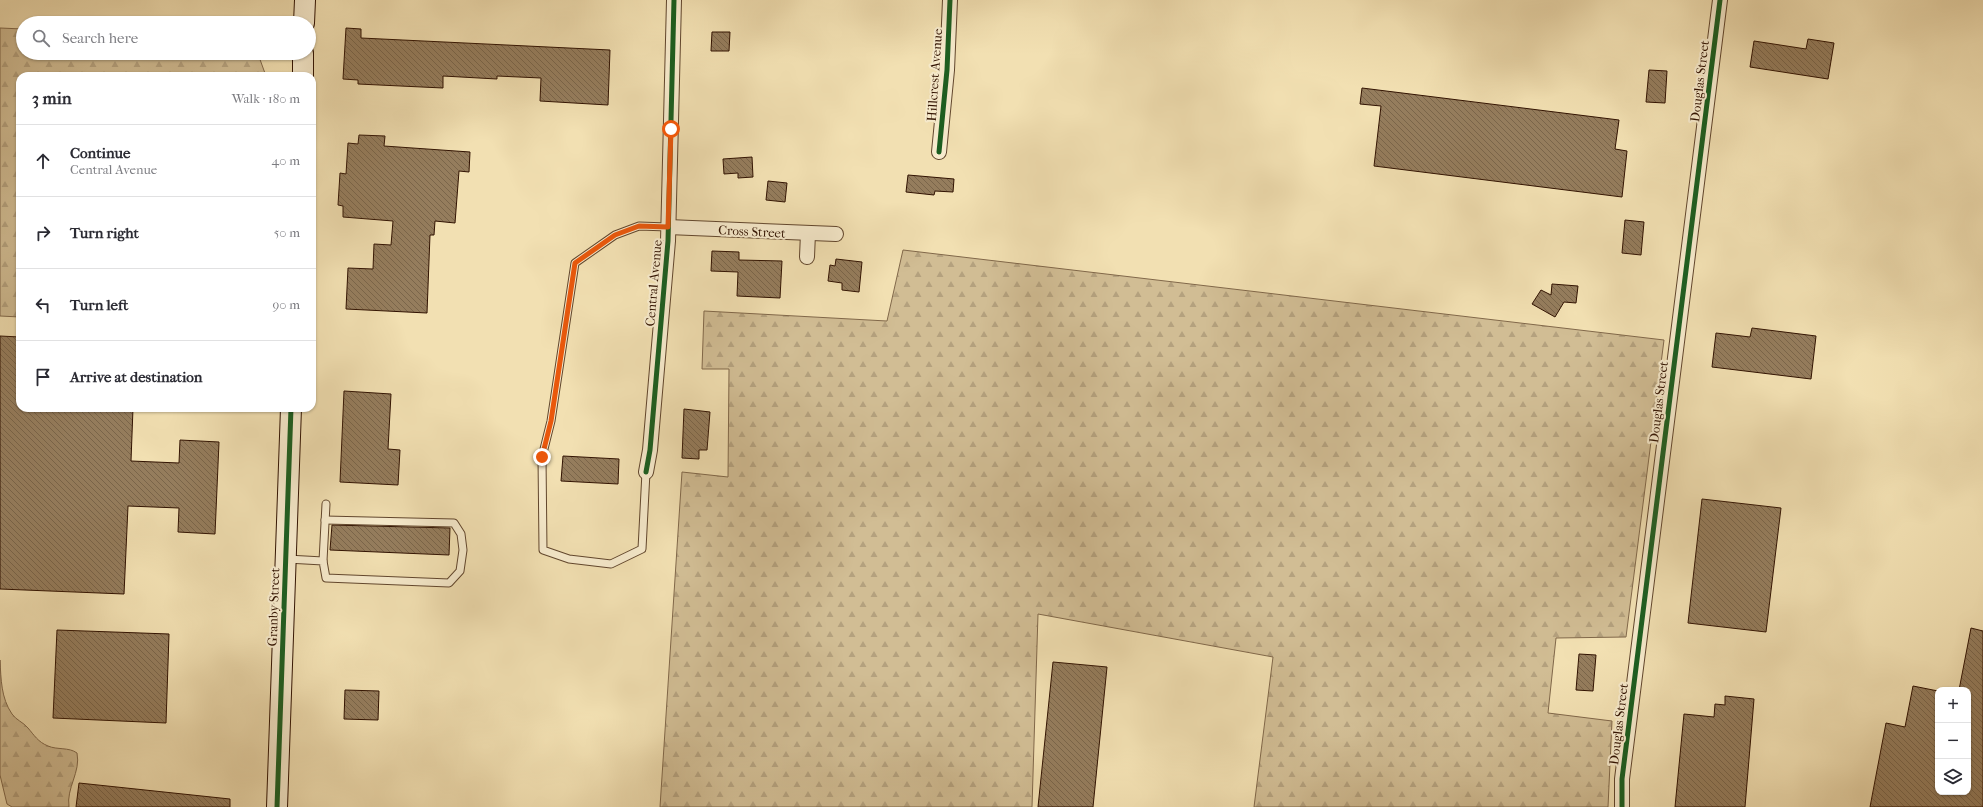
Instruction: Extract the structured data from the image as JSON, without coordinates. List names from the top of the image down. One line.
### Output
{"streets":{"main road":["Granby Street"],"street":["Hillcrest Avenue","Douglas Street","Cross Street","Central Avenue"]},"crossings":[["Cross Street","Central Avenue"]],"page":{"search":"Search here","heading":["3 min","Walk · 180 m"],"list":[["Continue","Central Avenue","40 m"],["Turn right","50 m"],["Turn left","90 m"],"Arrive at destination"],"map_buttons":["+","−"]}}
